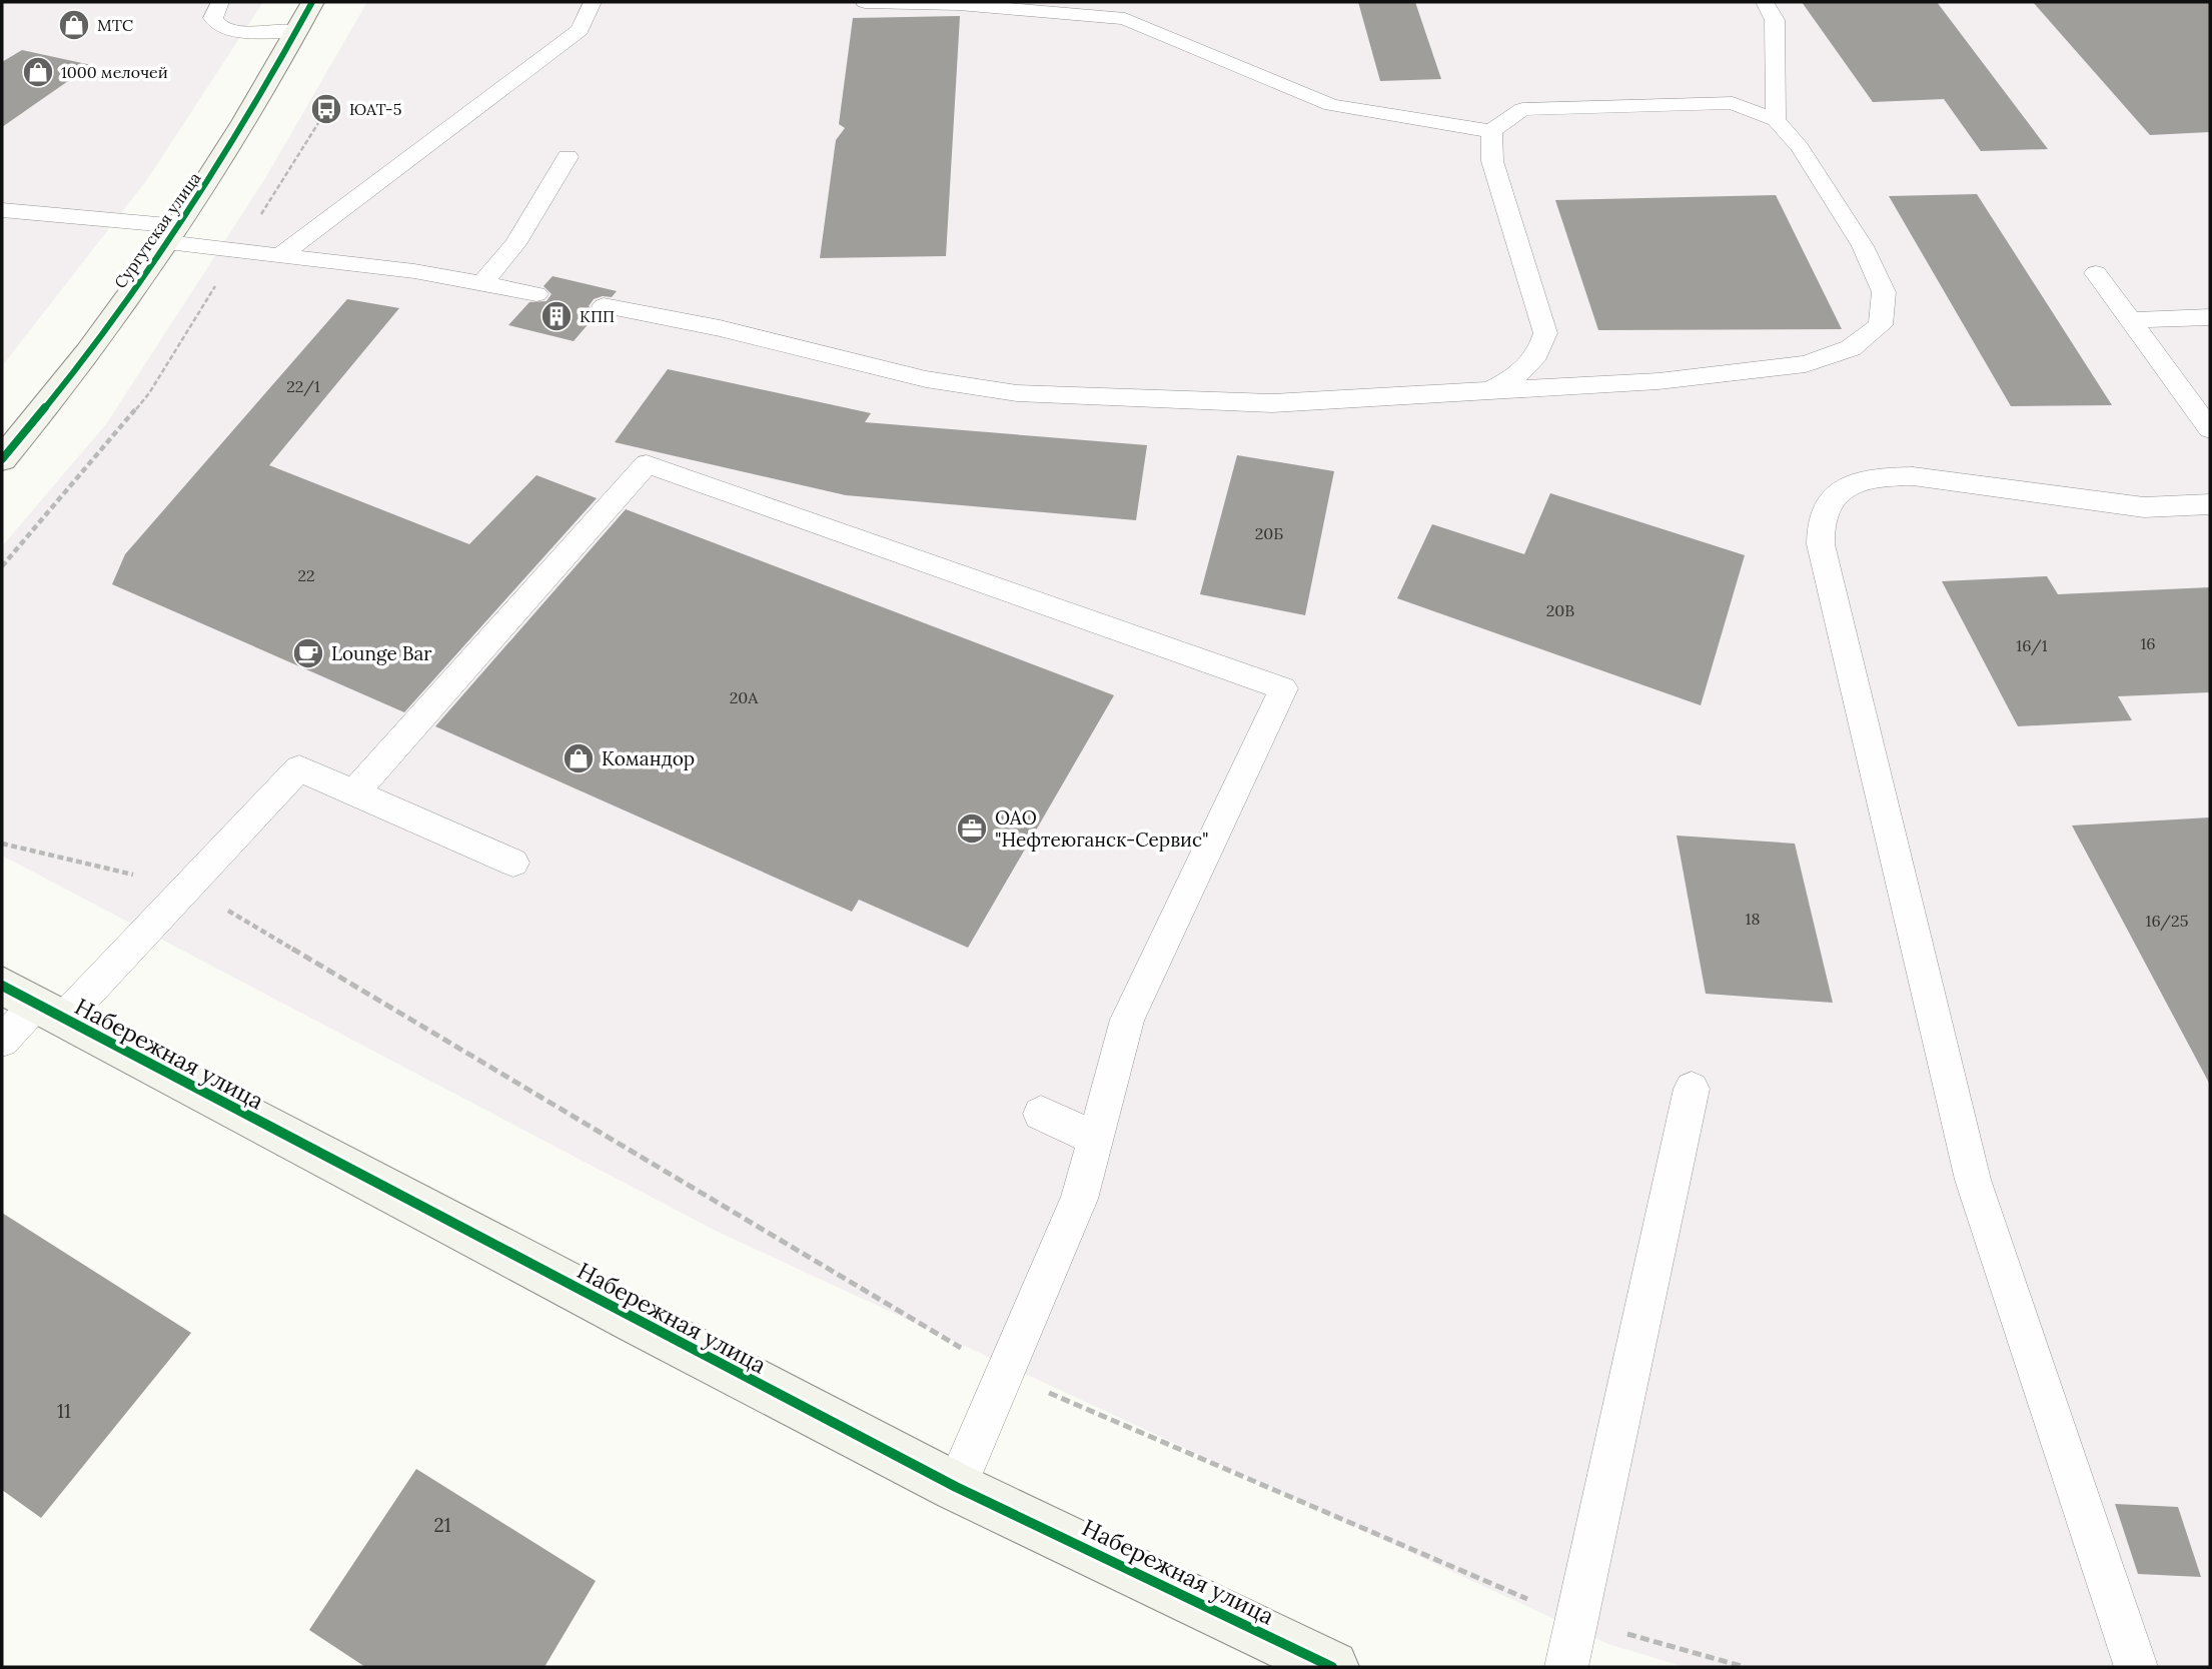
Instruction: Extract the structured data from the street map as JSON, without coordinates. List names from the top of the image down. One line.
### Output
{"streets":{"street":["Сургутская улица","Набережная улица"]},"places":{"shop":["МТС","1000 мелочей","Командор"],"bus stop":["ЮАТ-5"],"building":["КПП"],"cafe":["Lounge Bar"],"office":["ОАО \"Нефтеюганск-Сервис\""]},"house_numbers":["22/1","20Б","22","20В","16","16/1","20А","18","16/25","11","21"]}
